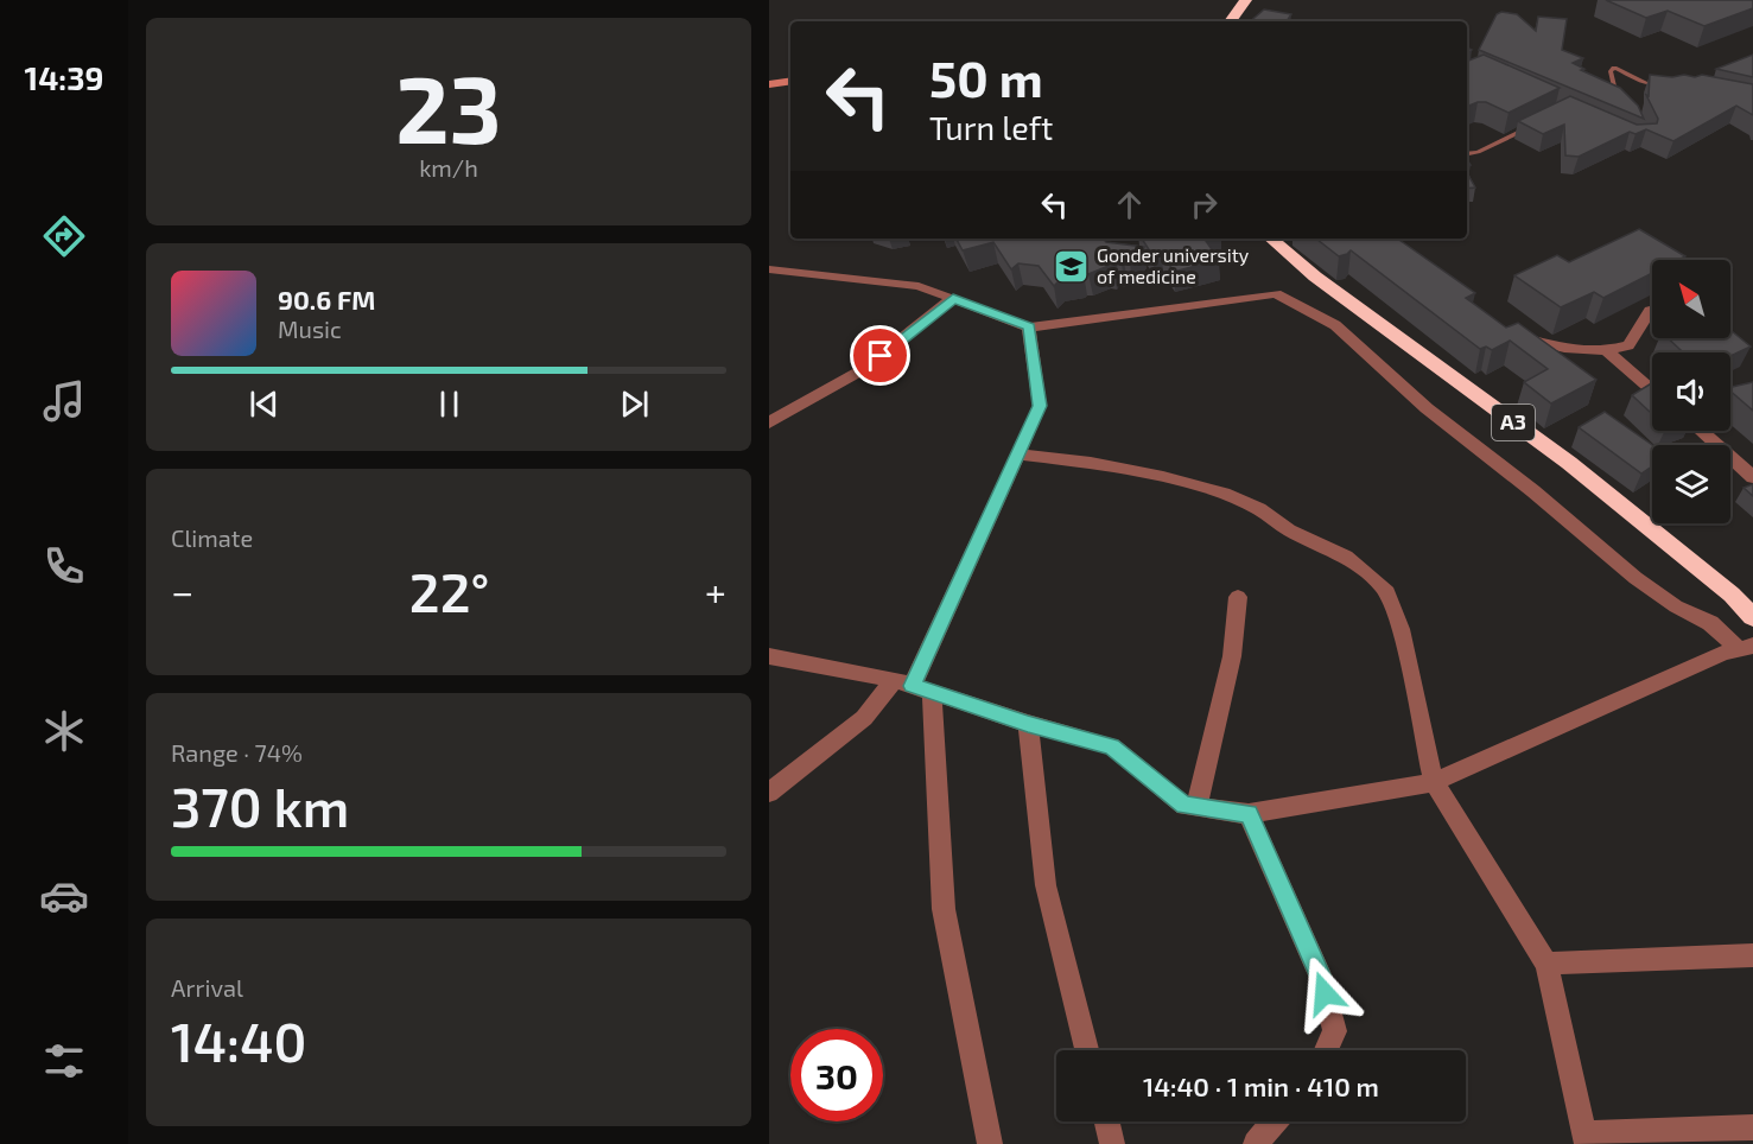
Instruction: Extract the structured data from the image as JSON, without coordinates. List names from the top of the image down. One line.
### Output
{"streets":{"highway":["A3"]},"places":{"school or university":["Gonder university of medicine"]},"north":"top left","page":{"tabs":"14:39","tile":[["23","km/h"],"Climate",["Range · 74%","370 km"],["Arrival","14:40"]],"turn":["50 m","Turn left"],"song":["90.6 FM","Music"],"heat":["−","22°","+"],"limit":"30","trip":"14:40 · 1 min · 410 m"}}
